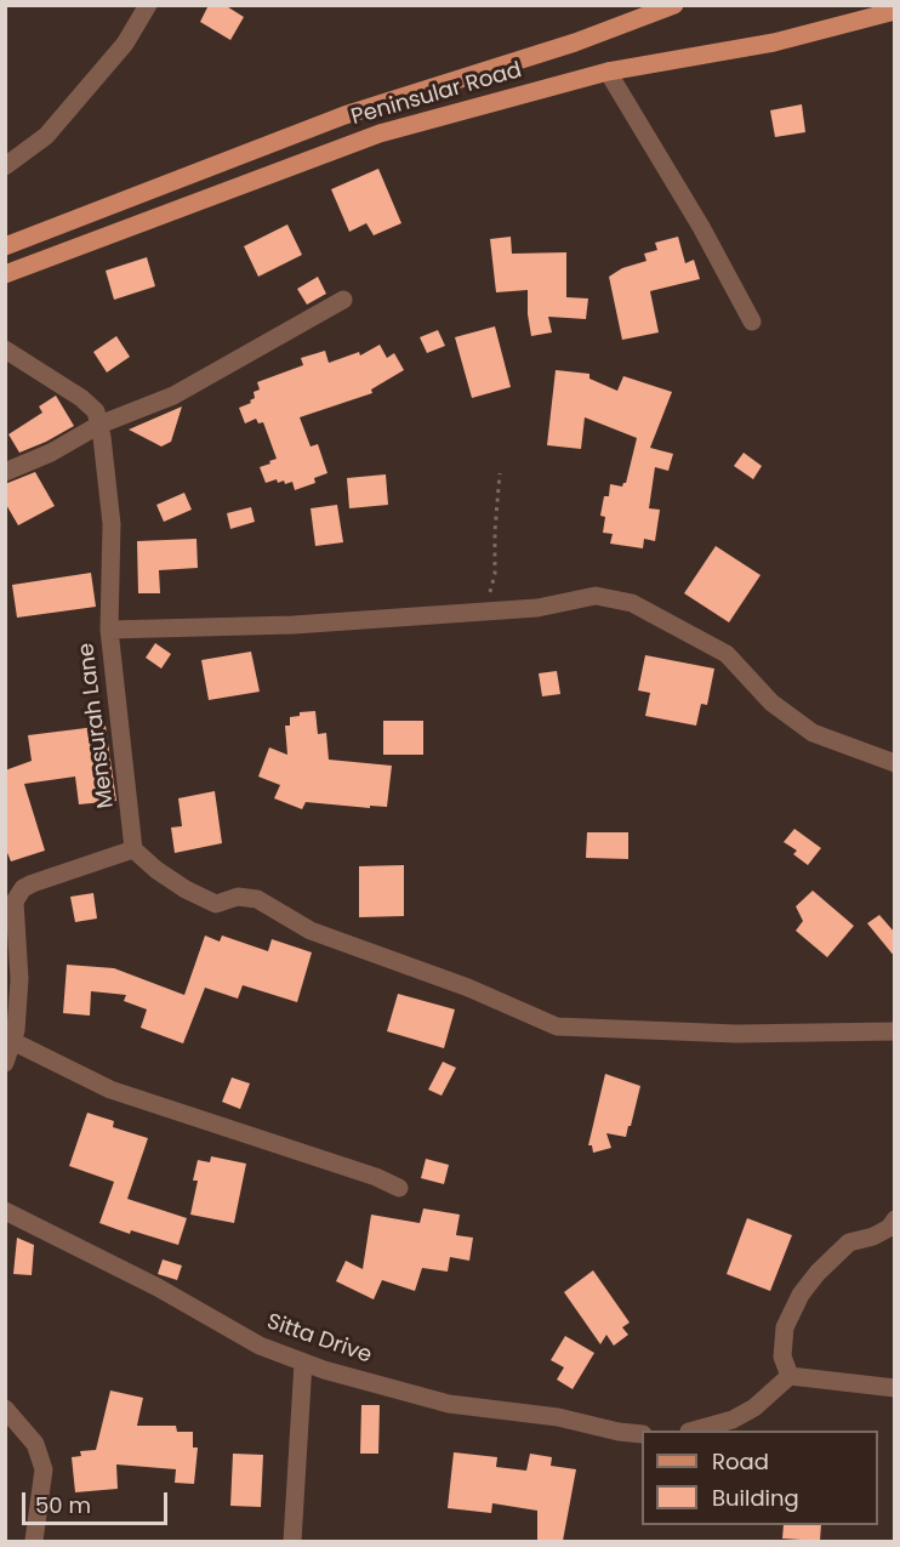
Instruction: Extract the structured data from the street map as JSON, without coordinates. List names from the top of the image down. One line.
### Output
{"streets":{"main road":["Peninsular Road"],"street":["Mensurah Lane","Sitta Drive"]},"legend":["Road","Building"],"scale_bar":"50 m"}
